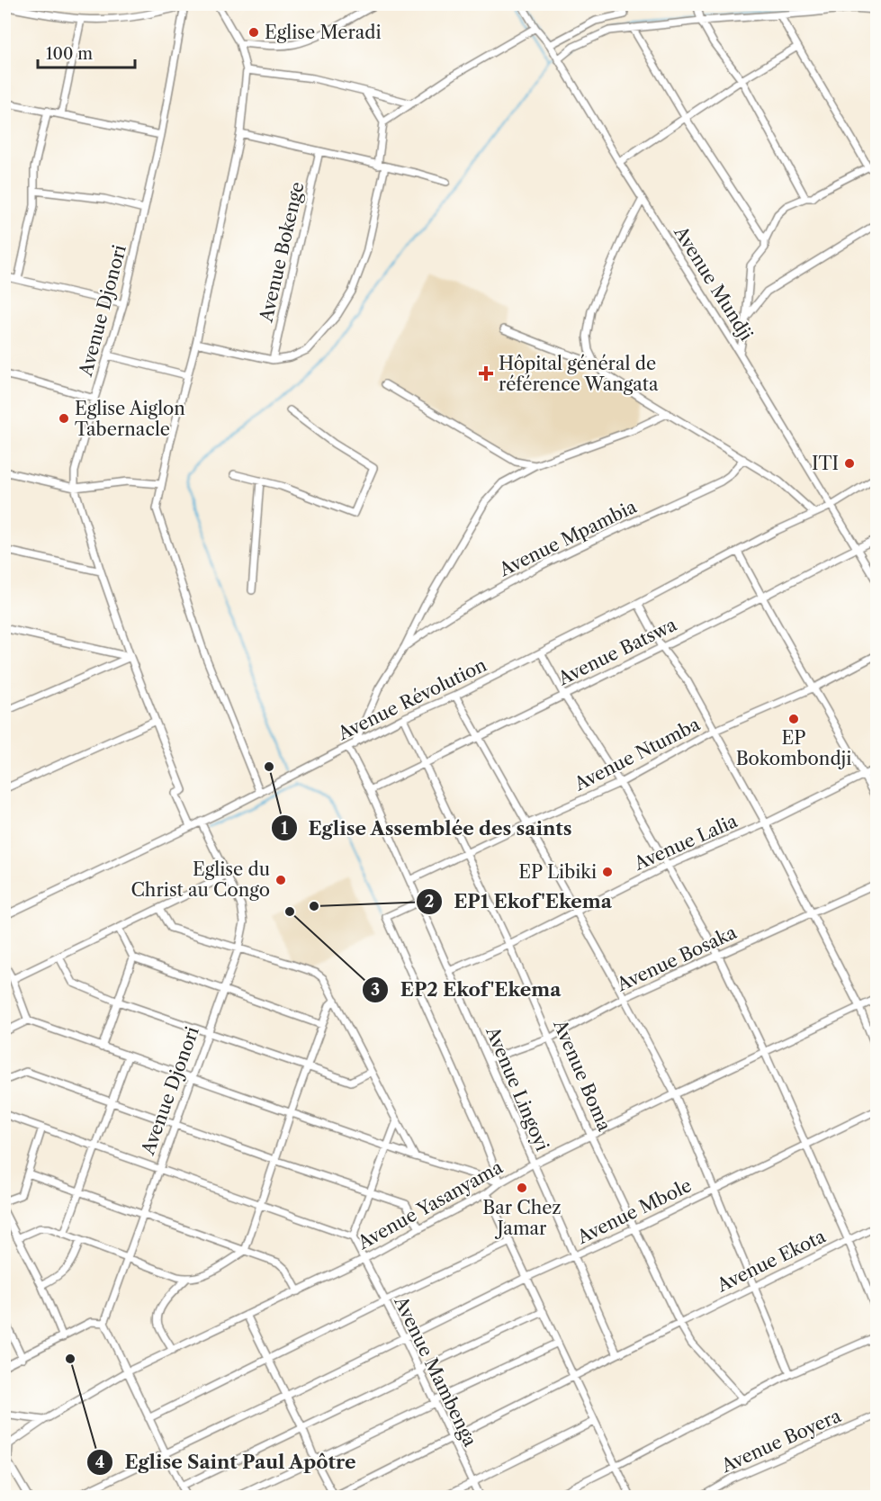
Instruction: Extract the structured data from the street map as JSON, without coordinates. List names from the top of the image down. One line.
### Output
{"streets":{"street":["Avenue Bokenge","Avenue Mundji","Avenue Djonori","Avenue Mpambia","Avenue Batswa","Avenue Révolution","Avenue Ntumba","Avenue Lalia","Avenue Bosaka","Avenue Boma","Avenue Lingoyi","Avenue Yasanyama","Avenue Mbole","Avenue Ekota","Avenue Mambenga","Avenue Boyera"]},"crossings":[["Avenue Mundji","Avenue Batswa"],["Avenue Mundji","Avenue Révolution"],["Avenue Djonori","Avenue Révolution"],["Avenue Batswa","Avenue Boma"],["Avenue Batswa","Avenue Lingoyi"],["Avenue Révolution","Avenue Boma"],["Avenue Révolution","Avenue Lingoyi"],["Avenue Ntumba","Avenue Boma"],["Avenue Ntumba","Avenue Lingoyi"],["Avenue Lalia","Avenue Boma"],["Avenue Lalia","Avenue Lingoyi"],["Avenue Bosaka","Avenue Boma"],["Avenue Bosaka","Avenue Lingoyi"],["Avenue Boma","Avenue Yasanyama"],["Avenue Boma","Avenue Mbole"],["Avenue Boma","Avenue Ekota"],["Avenue Lingoyi","Avenue Yasanyama"],["Avenue Lingoyi","Avenue Mbole"],["Avenue Lingoyi","Avenue Ekota"],["Avenue Yasanyama","Avenue Mambenga"],["Avenue Mbole","Avenue Mambenga"],["Avenue Ekota","Avenue Mambenga"]],"places":{"other":["Eglise Meradi","Eglise Aiglon Tabernacle","ITI","EP Bokombondji","Eglise Assemblée des saints","EP Libiki","Eglise du Christ au Congo","EP1 Ekof'Ekema","EP2 Ekof'Ekema","Bar Chez Jamar","Eglise Saint Paul Apôtre"],"health":["Hôpital général de référence Wangata"]},"scale_bar":"100 m"}
